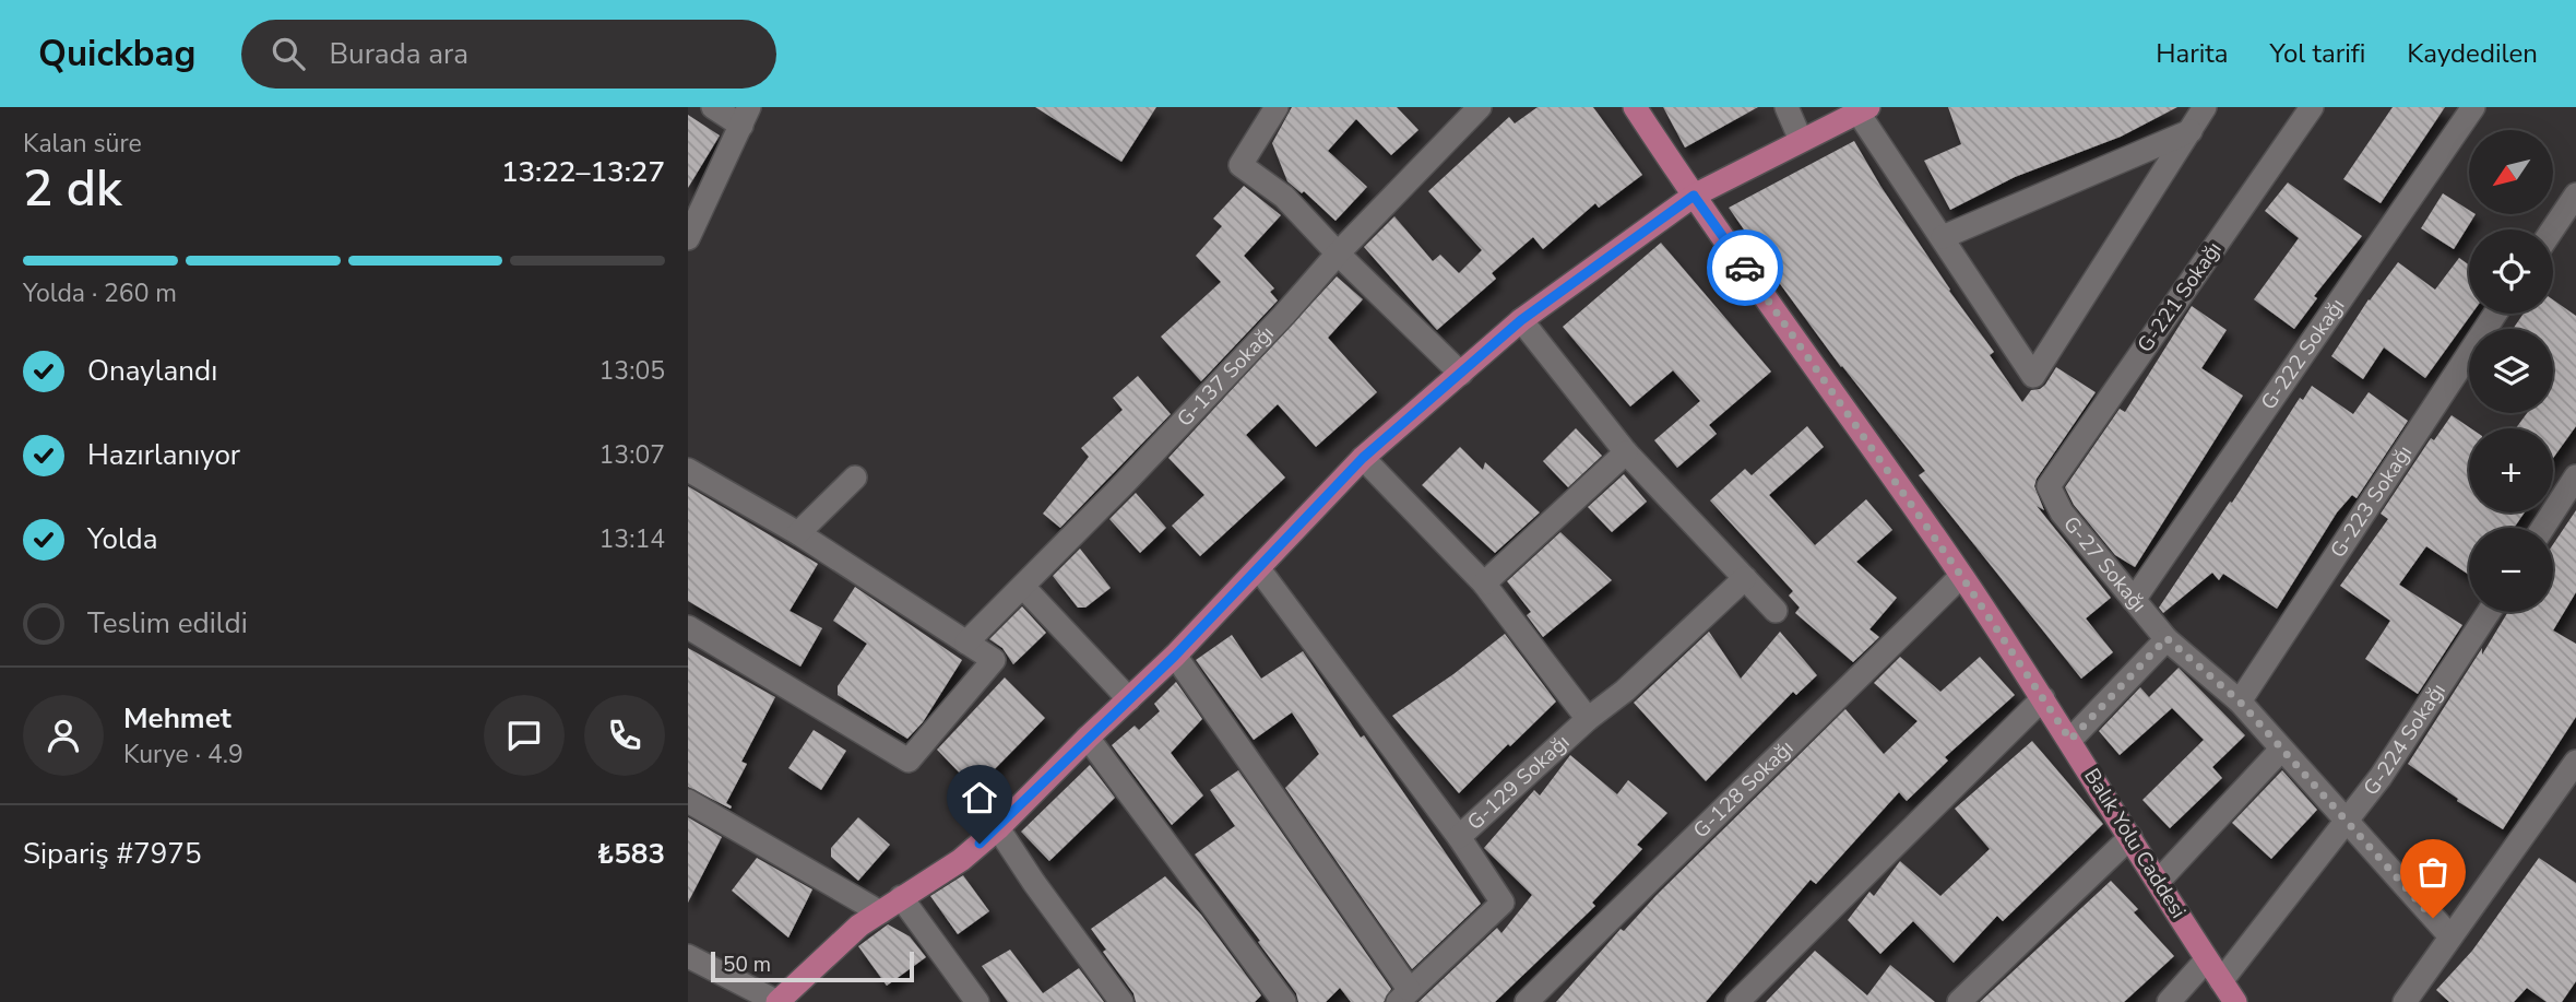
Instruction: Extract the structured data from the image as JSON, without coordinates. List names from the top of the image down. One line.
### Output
{"streets":{"main road":["Balık Yolu Caddesi"],"street":["G-221 Sokağı","G-222 Sokağı","G-137 Sokağı","G-223 Sokağı","G-27 Sokağı","G-224 Sokağı","G-129 Sokağı","G-128 Sokağı"]},"crossings":[["G-221 Sokağı","G-27 Sokağı"],["G-222 Sokağı","G-27 Sokağı"],["G-223 Sokağı","G-27 Sokağı"],["G-27 Sokağı","G-224 Sokağı"],["G-224 Sokağı","Balık Yolu Caddesi"],["G-128 Sokağı","Balık Yolu Caddesi"]],"scale_bar":"50 m","north":"bottom left","page":{"header":"Quickbag","search":"Burada ara","nav":["Harita","Yol tarifi","Kaydedilen"],"heading":["2 dk","Kalan süre","13:22–13:27"],"panel":["Mehmet","Kurye · 4.9","Sipariş #7975","₺583"],"map_buttons":["+","−"],"bar":"Yolda · 260 m","list":[["Onaylandı","13:05"],["Hazırlanıyor","13:07"],["Yolda","13:14"],"Teslim edildi"],"scale":"50 m"}}
